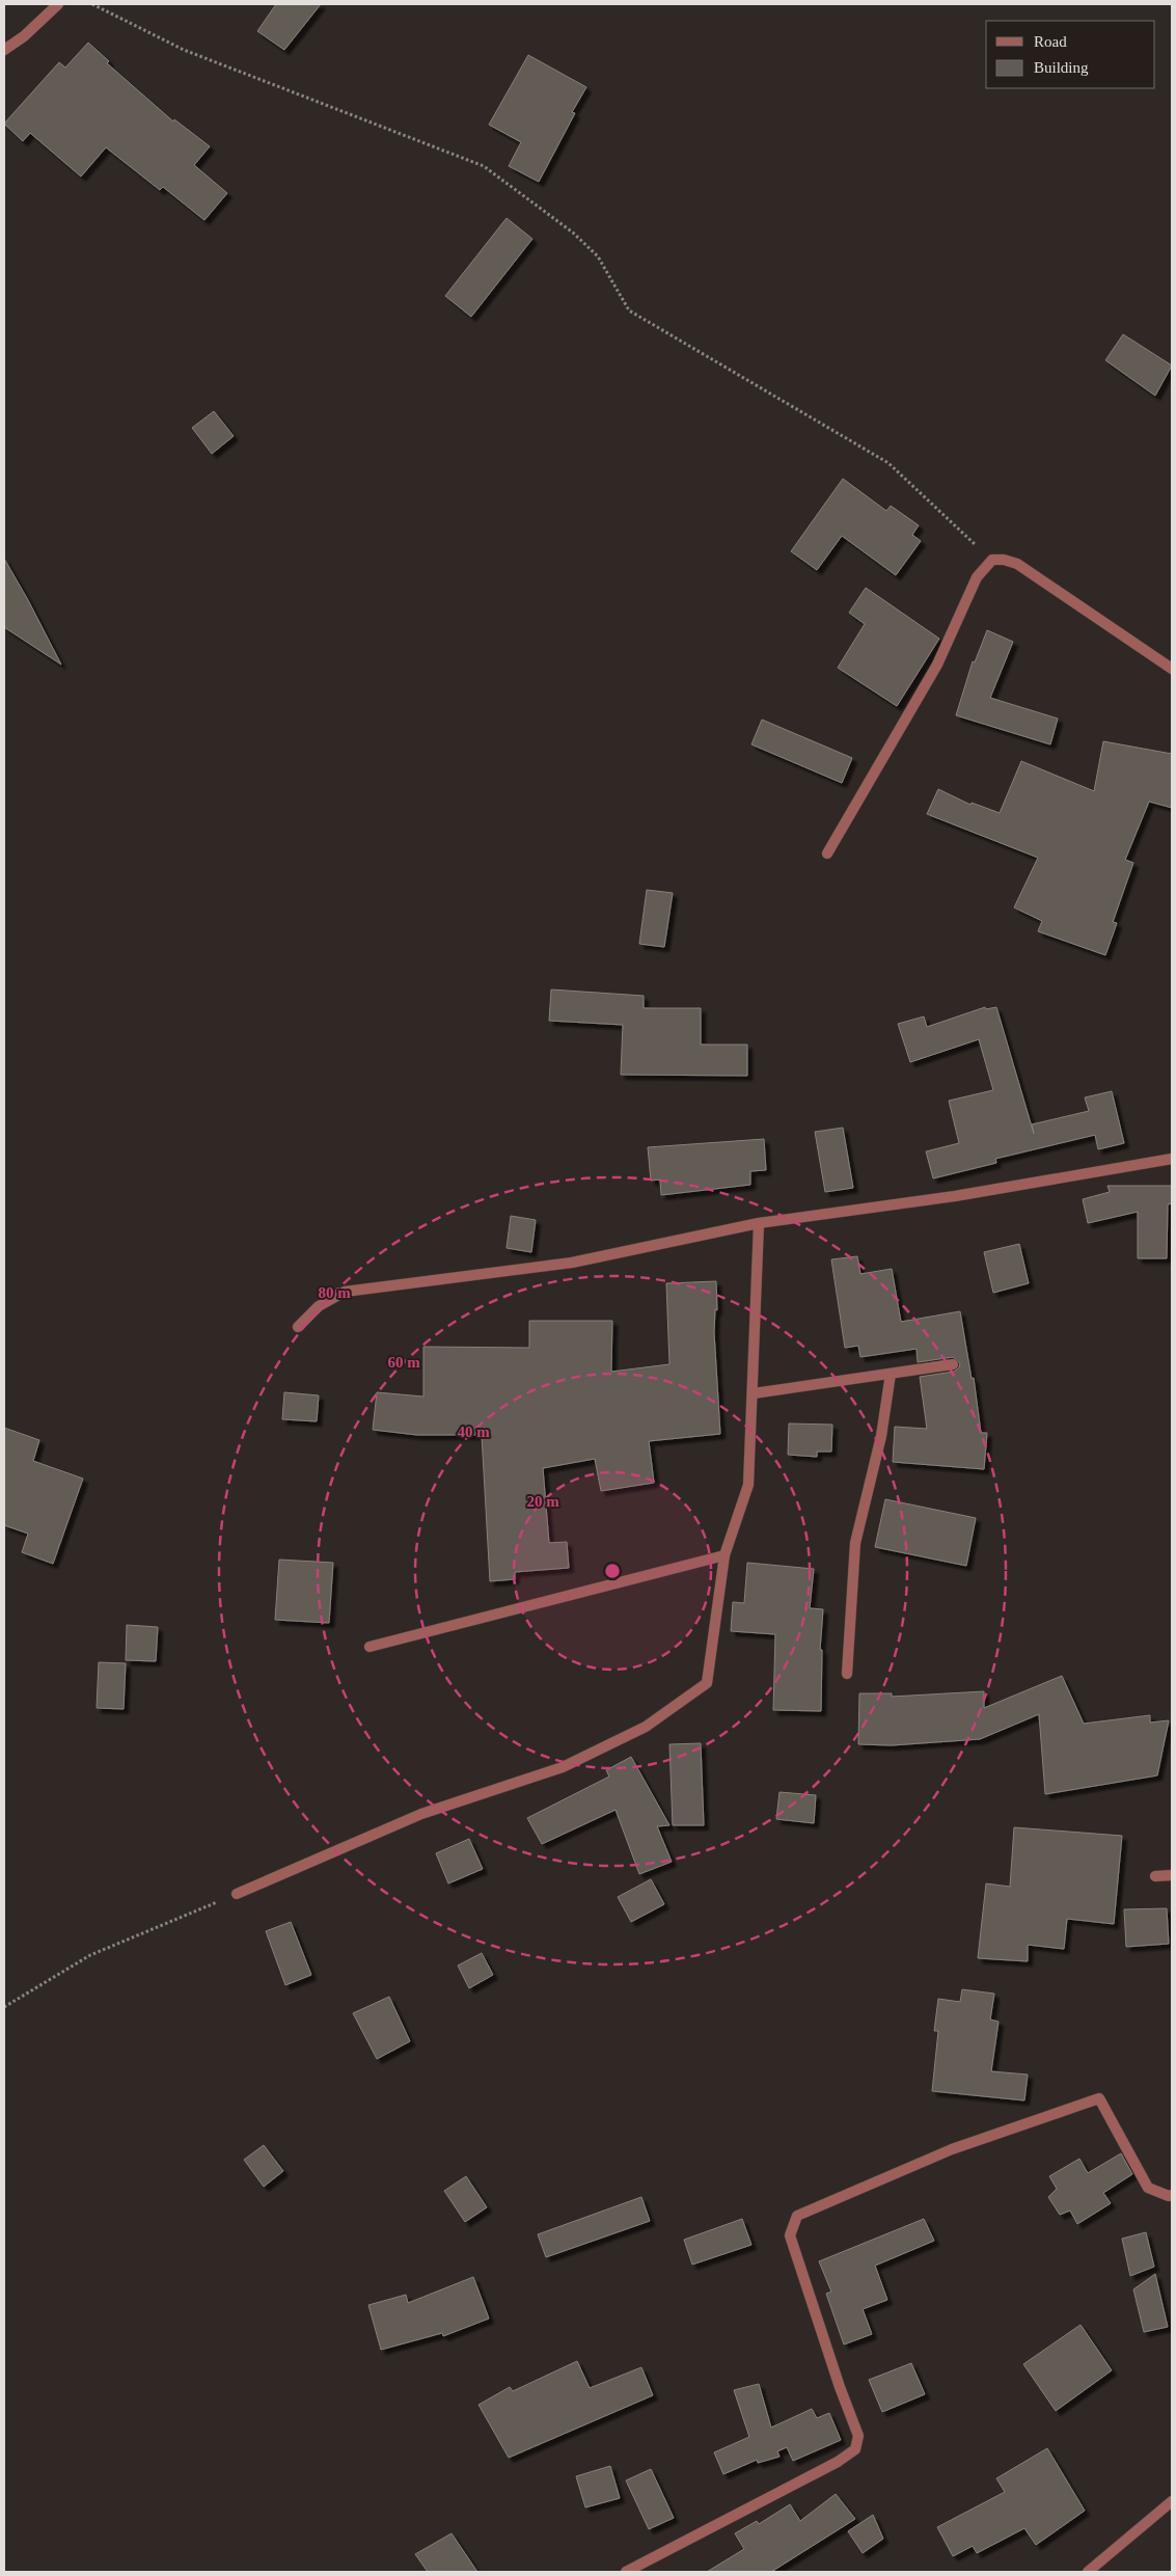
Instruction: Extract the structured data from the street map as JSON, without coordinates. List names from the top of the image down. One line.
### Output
{"legend":["Road","Building"],"rings":["80 m","60 m","40 m","20 m"]}
